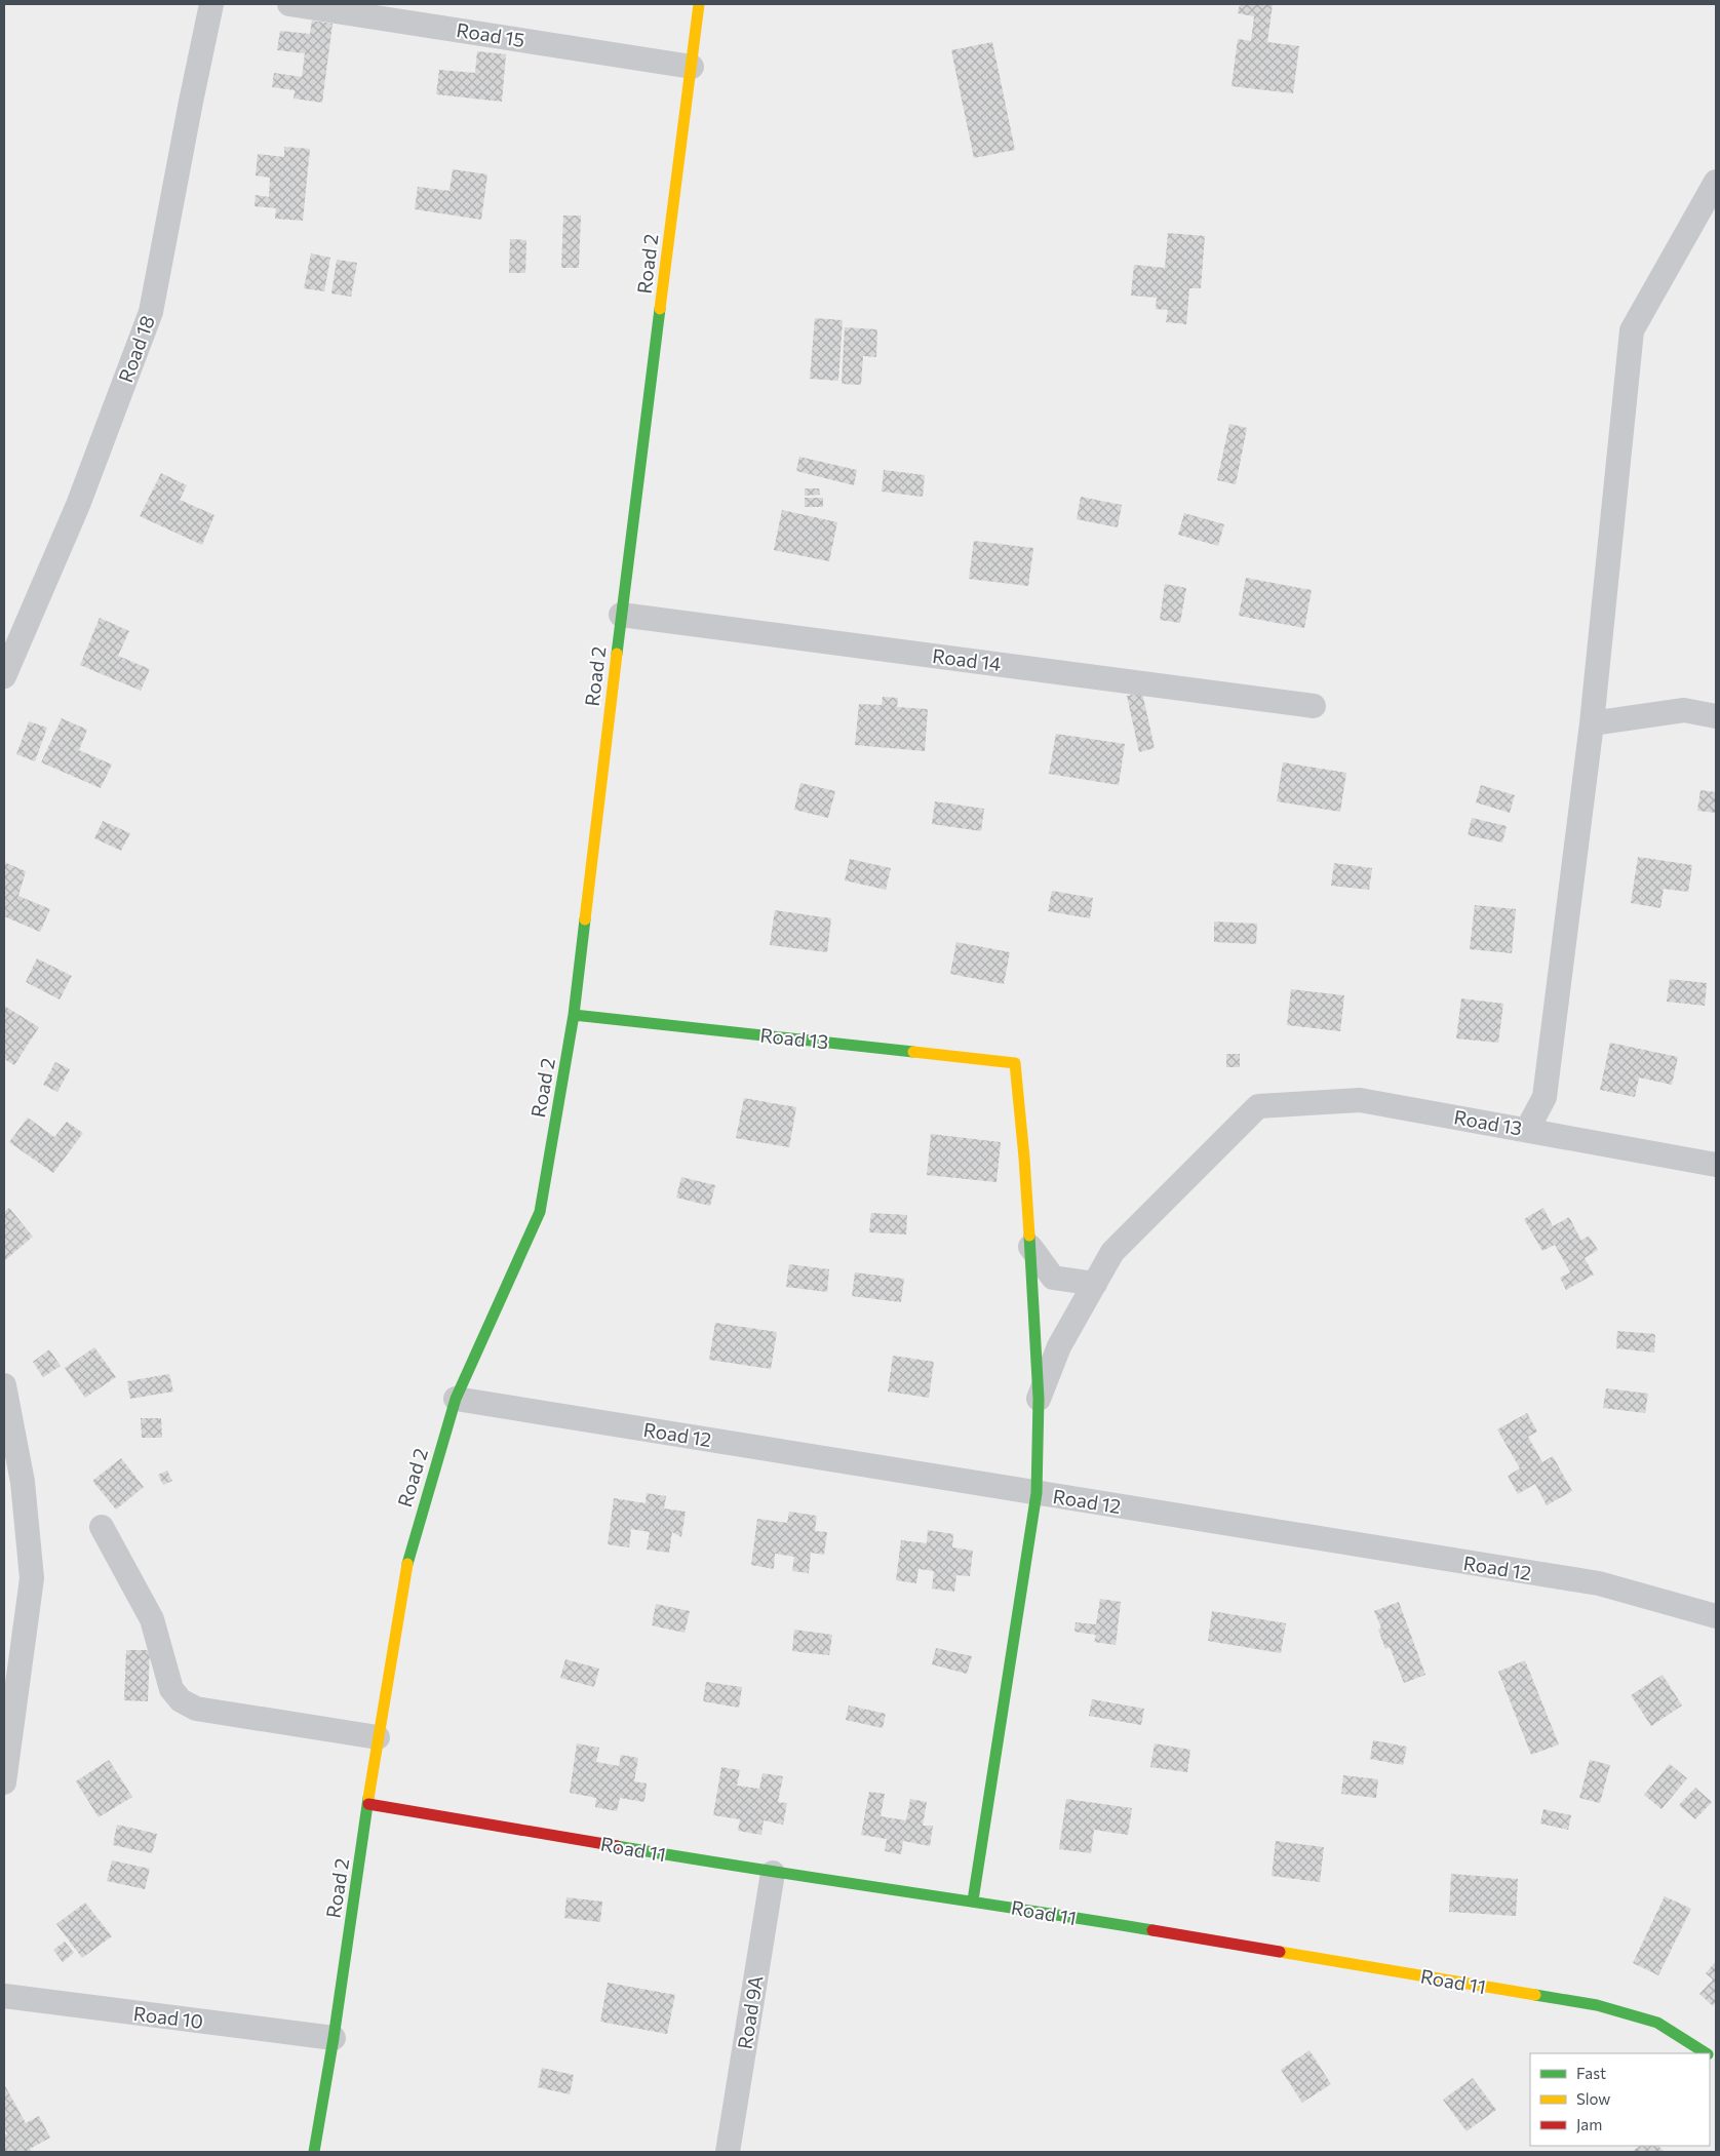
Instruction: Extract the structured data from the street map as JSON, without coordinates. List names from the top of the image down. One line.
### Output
{"streets":{"street":["Road 15","Road 2","Road 18","Road 14","Road 13","Road 12","Road 11","Road 9A","Road 10"]},"crossings":[["Road 15","Road 2"],["Road 2","Road 14"],["Road 2","Road 13"],["Road 2","Road 12"],["Road 2","Road 11"],["Road 2","Road 10"],["Road 11","Road 9A"]],"legend":["Fast","Slow","Jam"]}
